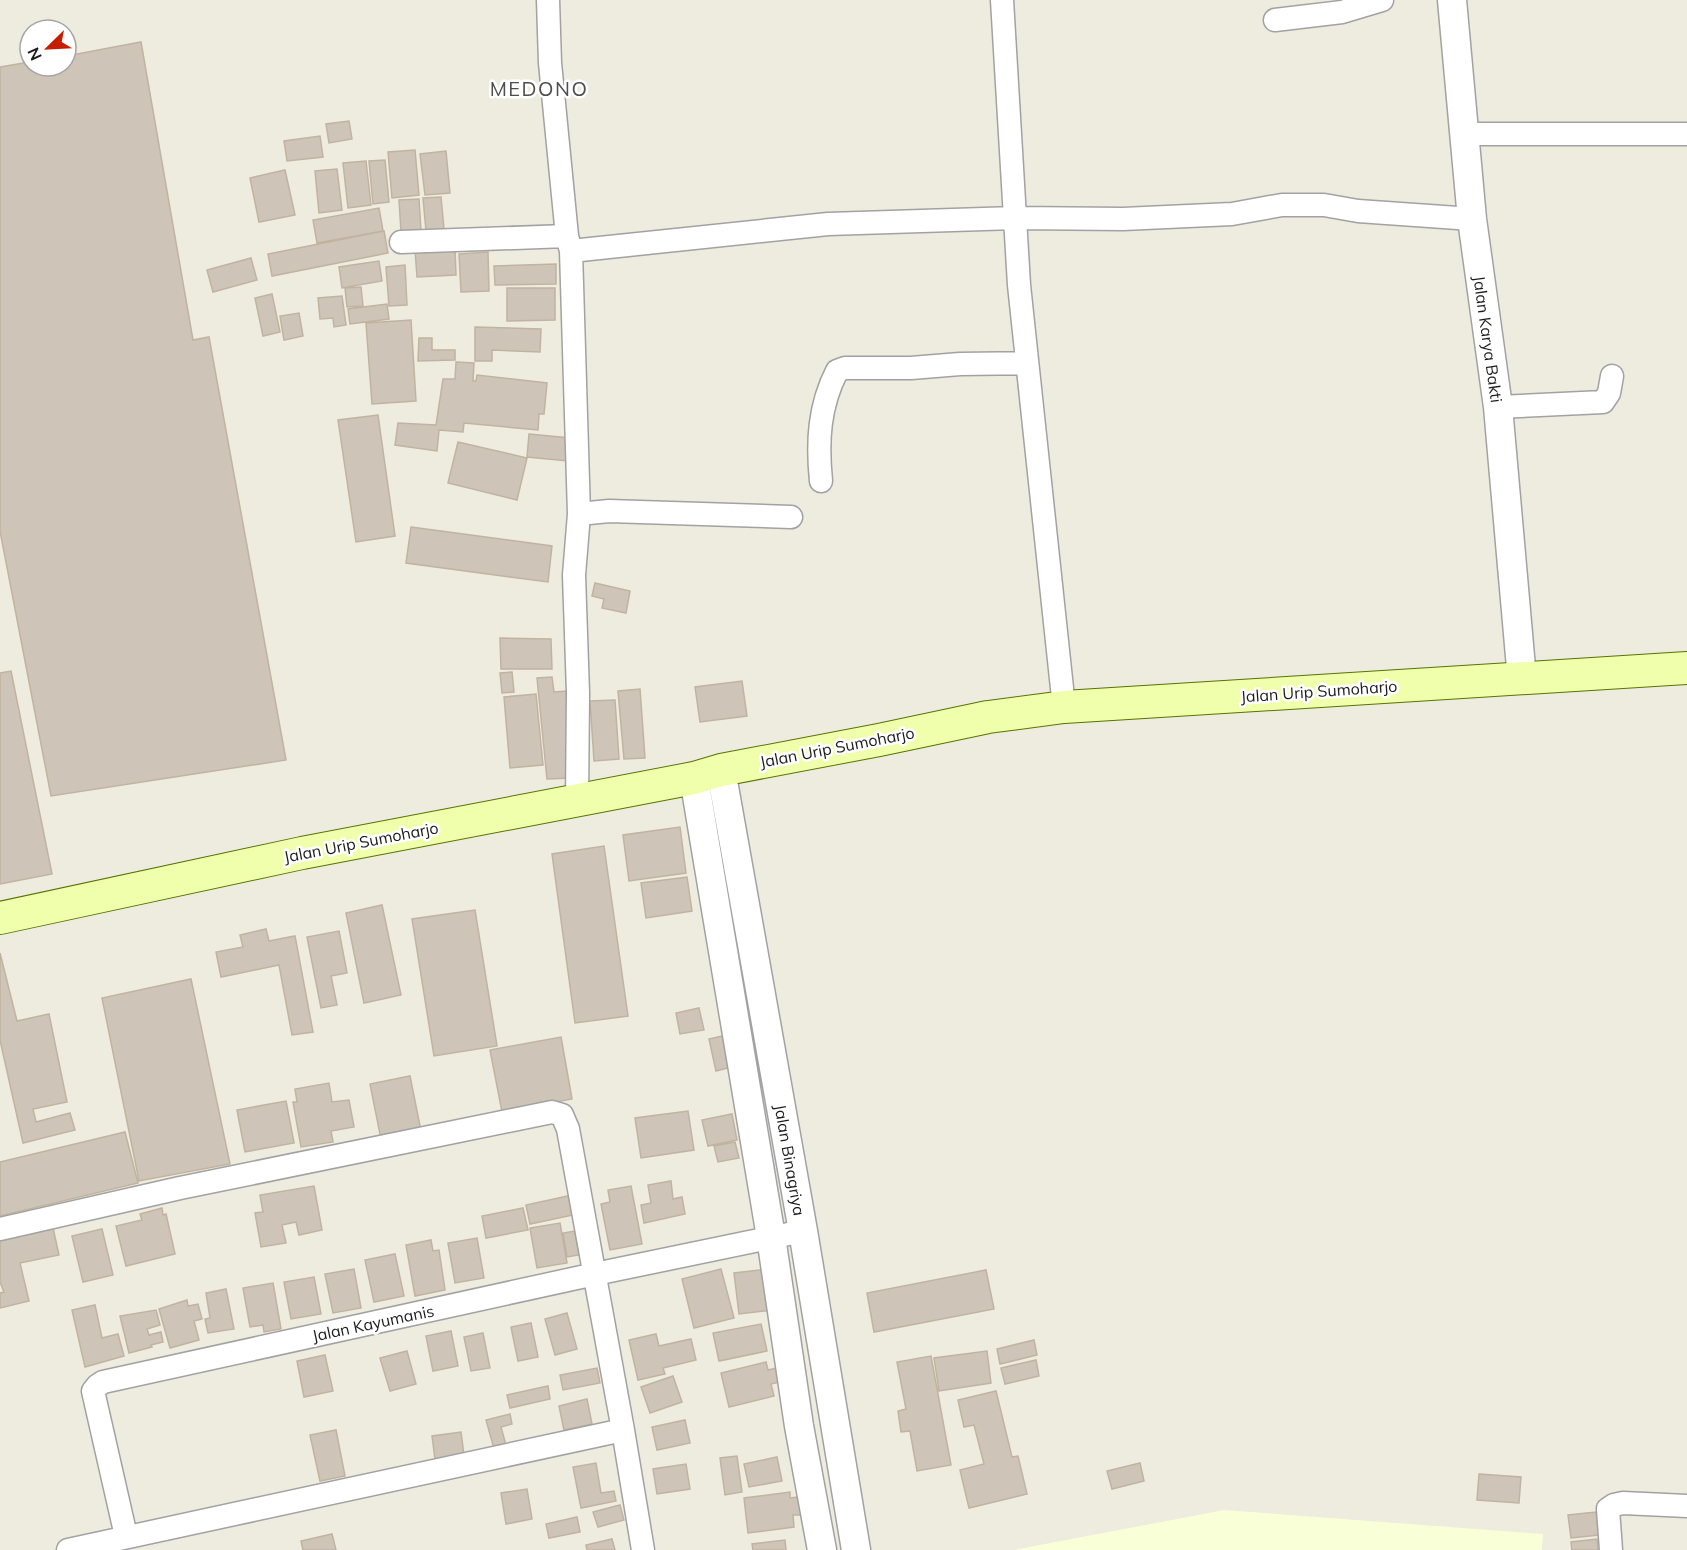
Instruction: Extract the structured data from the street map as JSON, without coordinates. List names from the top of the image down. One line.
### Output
{"streets":{"main road":["Jalan Urip Sumoharjo"],"street":["Jalan Karya Bakti","Jalan Binagriya","Jalan Kayumanis"]},"crossings":[["Jalan Karya Bakti","Jalan Urip Sumoharjo"],["Jalan Urip Sumoharjo","Jalan Binagriya"],["Jalan Binagriya","Jalan Kayumanis"]],"districts":["MEDONO"],"north":"bottom left"}
